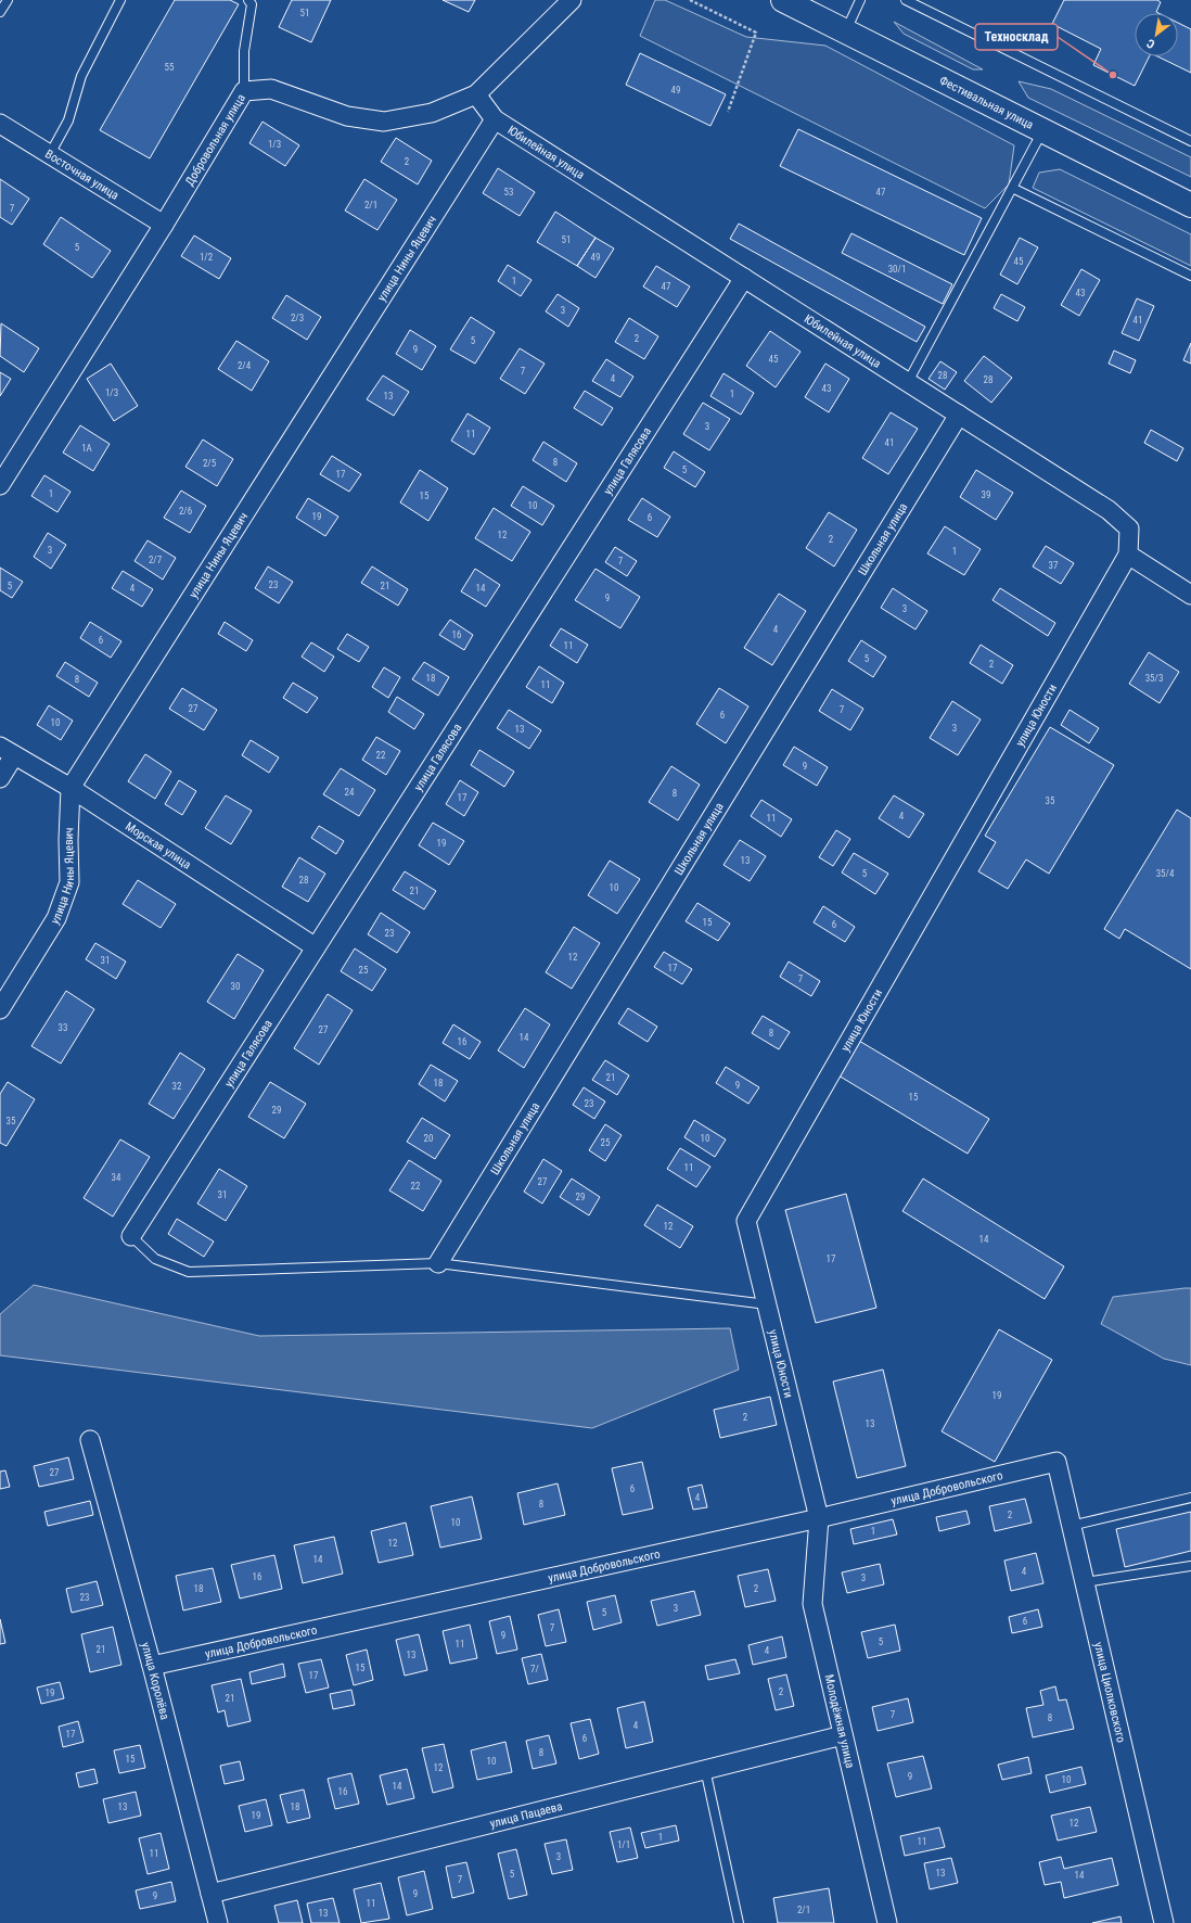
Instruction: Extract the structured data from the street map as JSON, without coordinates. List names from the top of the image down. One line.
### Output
{"streets":{"main road":["Фестивальная улица"],"street":["Добровольная улица","Юбилейная улица","Восточная улица","улица Нины Яцевич","улица Галясова","Школьная улица","улица Юности","Морская улица","улица Добровольского","улица Королёва","улица Циолковского","Молодёжная улица","улица Пацаева"]},"crossings":[["Добровольная улица","Юбилейная улица"],["Добровольная улица","Восточная улица"],["Юбилейная улица","улица Нины Яцевич"],["Юбилейная улица","улица Галясова"],["Юбилейная улица","Школьная улица"],["Юбилейная улица","улица Юности"],["улица Нины Яцевич","Морская улица"],["улица Галясова","Морская улица"],["улица Юности","улица Добровольского"],["улица Юности","Молодёжная улица"],["улица Добровольского","улица Королёва"],["улица Добровольского","улица Циолковского"],["улица Добровольского","Молодёжная улица"],["улица Королёва","улица Пацаева"],["Молодёжная улица","улица Пацаева"]],"places":["Техносклад"],"house_numbers":["51","55","49","1/3","2","53","47","2/1","7","51","5","1/2","49","45","30/1","1","47","43","3","2/3","41","2","5","9","45","2/4","7","28","4","28","43","1/3","1","13","3","11","41","1А","8","2/5","5","17","1","39","15","10","2/6","19","6","12","2","3","1","2/7","7","37","23","5","21","4","14","9","3","4","16","6","11","5","2","18","35/3","8","11","27","7","6","10","3","13","22","9","24","8","17","35","4","11","19","13","5","35/4","28","10","21","15","6","23","12","31","17","25","7","30","33","27","8","14","16","21","18","9","32","15","23","29","35","20","10","25","11","34","27","22","31","29","12","14","17","19","2","13","27","6","4","8","2","10","1","12","14","4","16","3","18","2","23","3","5","6","7","9","5","11","21","4","13","15","7/","17","2","19","21","7","8","4","17","6","8","15","10","12","9","10","14","16","13","18","19","12","1","11","1/1","11","3","13","5","14","7","9","9","11","2/1","13"],"north":"bottom left"}
